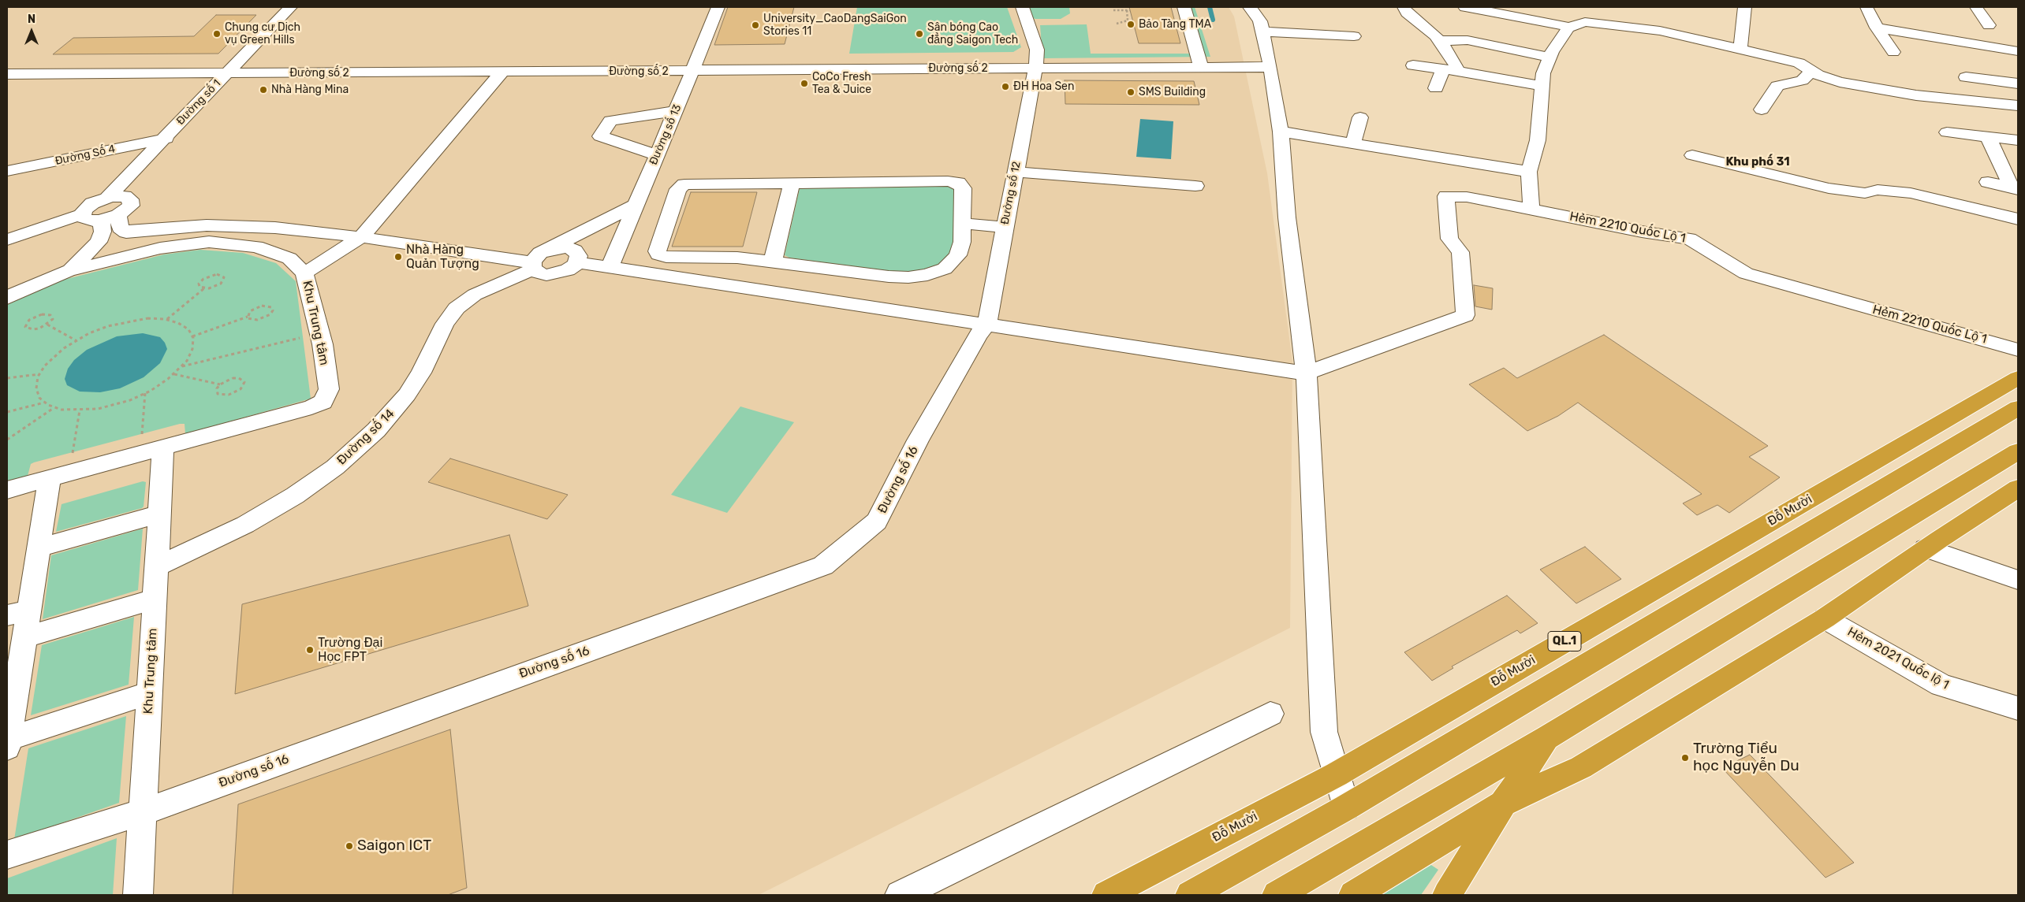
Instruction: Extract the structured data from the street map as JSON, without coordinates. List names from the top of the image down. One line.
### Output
{"streets":{"highway":["Đỗ Mười","QL.1"],"street":["Đường số 2","Đường số 1","Đường số 13","Đường Số 4","Đường số 12","Hẻm 2210 Quốc Lộ 1","Khu Trung tâm","Đường số 14","Đường số 16","Hẻm 2021 Quốc lộ 1"]},"crossings":[["Đường số 2","Đường số 1"],["Đường số 2","Đường số 13"],["Đường số 2","Đường số 12"],["Đường số 1","Đường Số 4"],["Đường số 12","Đường số 16"],["Khu Trung tâm","Đường số 14"],["Khu Trung tâm","Đường số 16"]],"districts":["Khu phố 31"],"places":["Bảo Tàng TMA","University_CaoDangSaiGon Stories 11","Chung cư Dịch vụ Green Hills","Sân bóng Cao đẳng Saigon Tech","CoCo Fresh Tea & Juice","ĐH Hoa Sen","Nhà Hàng Mina","SMS Building","Nhà Hàng Quản Tượng","Trường Đại Học FPT","Trường Tiểu học Nguyễn Du","Saigon ICT"],"north":"top"}
